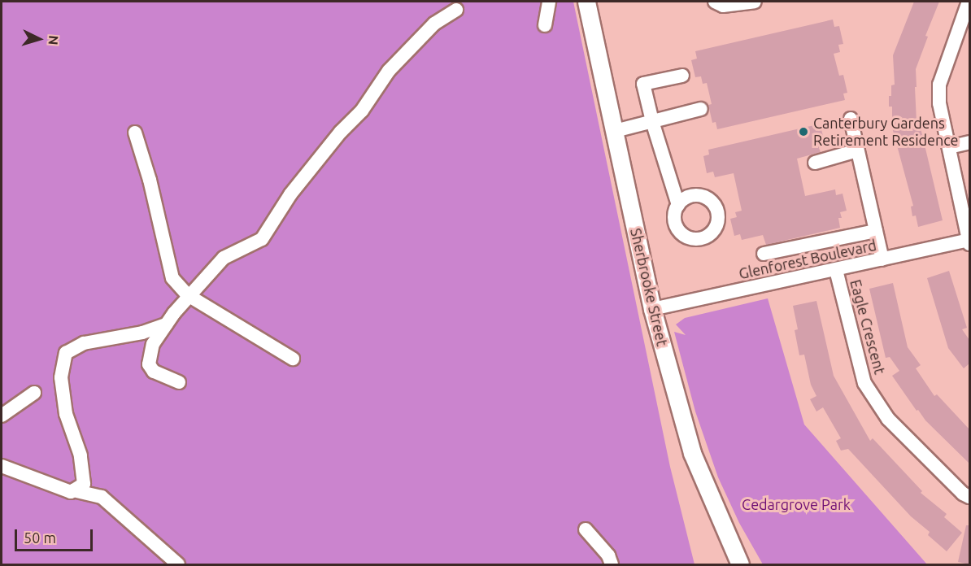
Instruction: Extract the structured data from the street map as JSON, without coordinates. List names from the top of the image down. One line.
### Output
{"streets":{"main road":["Sherbrooke Street"],"street":["Glenforest Boulevard","Eagle Crescent"]},"crossings":[["Glenforest Boulevard","Sherbrooke Street"],["Glenforest Boulevard","Eagle Crescent"]],"parks":["Cedargrove Park"],"places":["Canterbury Gardens Retirement Residence"],"scale_bar":"50 m","north":"right"}
